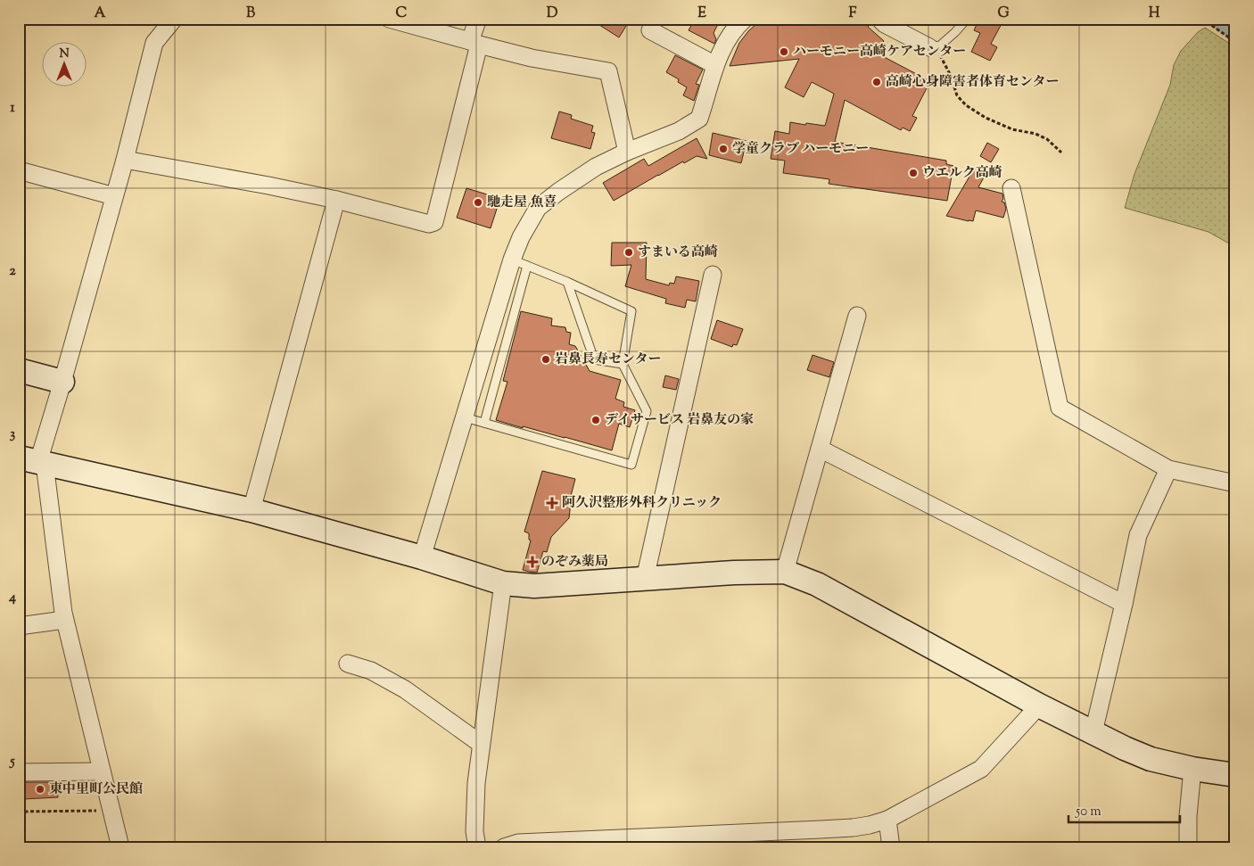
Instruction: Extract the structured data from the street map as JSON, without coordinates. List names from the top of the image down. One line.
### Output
{"places":{"other":["ハーモニー高崎ケアセンター","高崎心身障害者体育センター","学童クラブ ハーモニー","ウエルク高崎","馳走屋 魚喜","すまいる高崎","岩鼻長寿センター","デイサービス 岩鼻友の家","東中里町公民館"],"health":["阿久沢整形外科クリニック","のぞみ薬局"]},"scale_bar":"50 m","north":"top","grid":{"columns":["A","B","C","D","E","F","G","H"],"rows":["1","2","3","4","5"]}}
